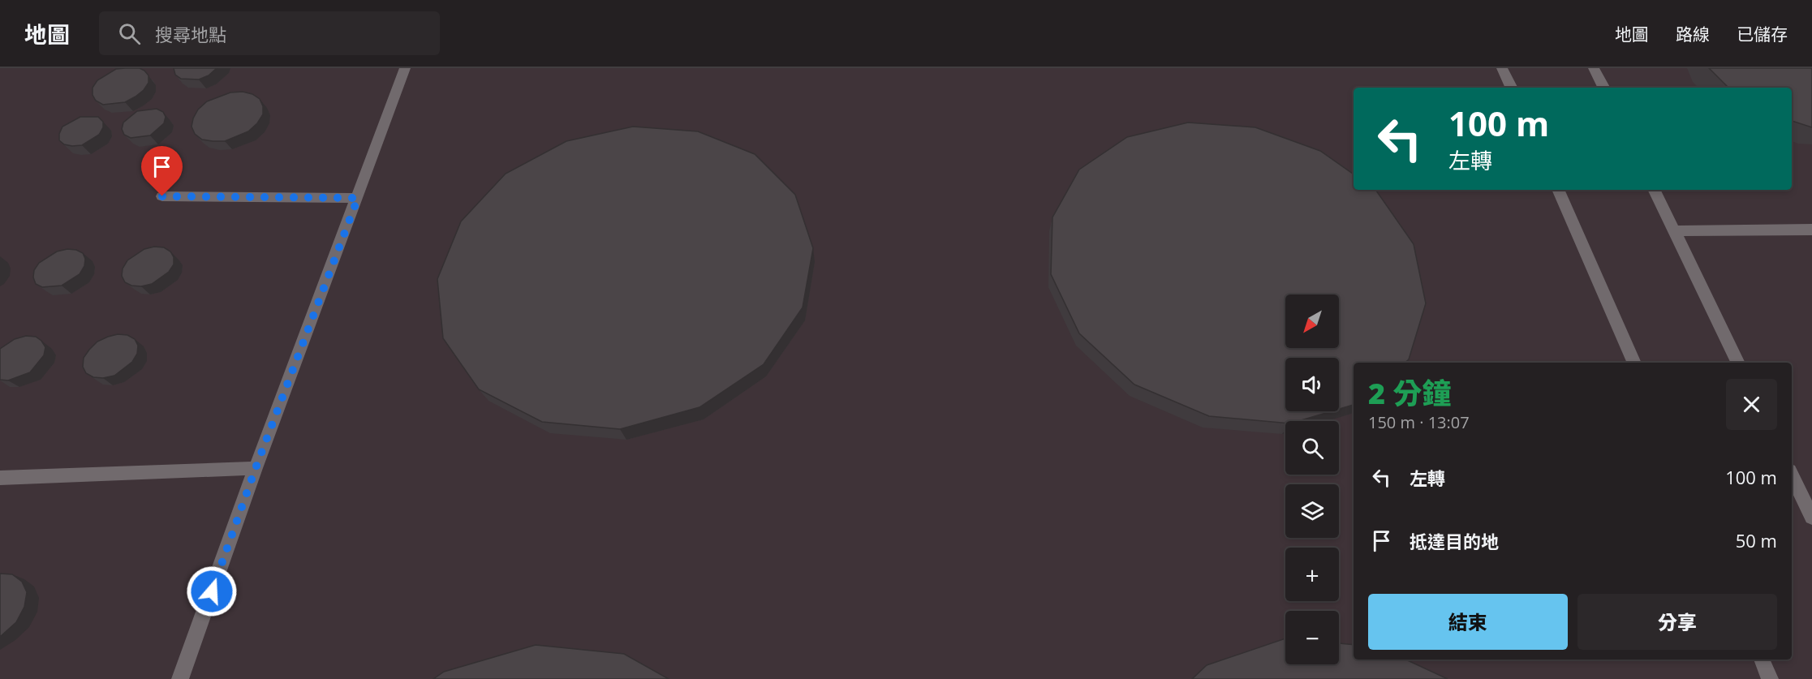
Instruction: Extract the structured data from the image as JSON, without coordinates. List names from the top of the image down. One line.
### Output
{"north":"bottom left","page":{"header":"地圖","search":"搜尋地點","nav":["地圖","路線","已儲存"],"turn":["100 m","左轉"],"map_buttons":["+","−"],"heading":["2 分鐘","150 m · 13:07"],"list":[{"name":"左轉","value":"100 m"},{"name":"抵達目的地","value":"50 m"}],"buttons":["結束","分享"]}}
